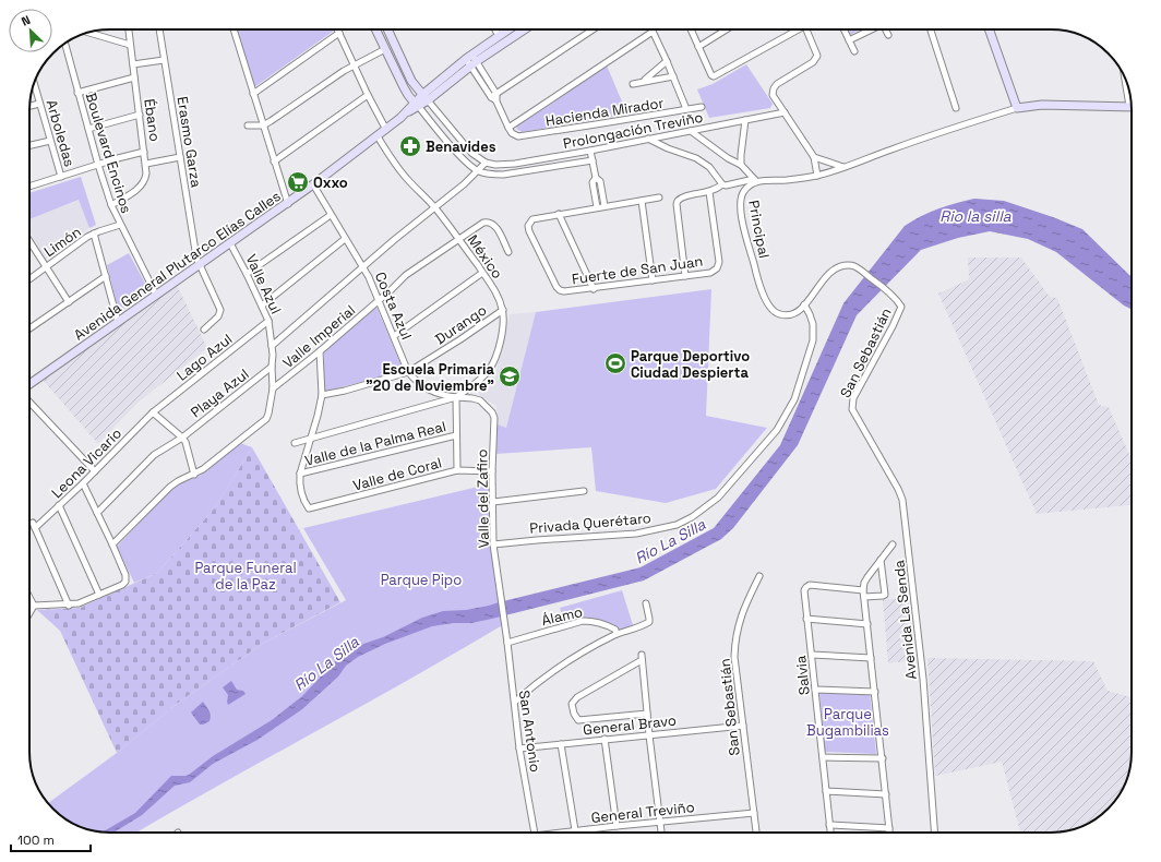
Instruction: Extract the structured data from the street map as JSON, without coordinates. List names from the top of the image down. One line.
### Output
{"streets":{"street":["Hacienda Mirador","Ébano","Prolongación Treviño","Arboledas","Erasmo Garza","Boulevard Encinos","Principal","Limón","México","Avenida General Plutarco Elías Calles","Fuerte de San Juan","Valle Azul","Costa Azul","Durango","Valle Imperial","San Sebastián","Lago Azul","Playa Azul","Valle de la Palma Real","Leona Vicario","Valle de Coral","Valle del Zafiro","Privada Querétaro","Álamo","Avenida La Senda","Salvia","General Bravo","San Antonio","General Treviño"]},"crossings":[["Ébano","Boulevard Encinos"],["Erasmo Garza","Avenida General Plutarco Elías Calles"],["Boulevard Encinos","Limón"],["Boulevard Encinos","Avenida General Plutarco Elías Calles"],["Principal","San Sebastián"],["Principal","Privada Querétaro"],["México","Avenida General Plutarco Elías Calles"],["México","Costa Azul"],["México","Durango"],["México","Valle Imperial"],["México","Valle del Zafiro"],["Avenida General Plutarco Elías Calles","Valle Azul"],["Avenida General Plutarco Elías Calles","Costa Azul"],["Valle Azul","Valle Imperial"],["Valle Azul","Lago Azul"],["Valle Azul","Playa Azul"],["Costa Azul","Durango"],["Costa Azul","Valle Imperial"],["Costa Azul","Valle del Zafiro"],["San Sebastián","Avenida La Senda"],["San Sebastián","General Bravo"],["San Sebastián","General Treviño"],["Lago Azul","Leona Vicario"],["Valle de la Palma Real","Valle de Coral"],["Valle de Coral","Valle del Zafiro"],["Valle del Zafiro","Privada Querétaro"],["Valle del Zafiro","San Antonio"],["Álamo","San Antonio"],["General Bravo","San Antonio"]],"water":["Rio la silla","Río La Silla"],"parks":["Parque Funeral de la Paz","Parque Pipo","Parque Bugambilias"],"places":{"pharmacy":["Benavides"],"supermarket":["Oxxo"],"sports":["Parque Deportivo Ciudad Despierta"],"school or university":["Escuela Primaria \"20 de Noviembre\""]},"scale_bar":"100 m","north":"top left"}
